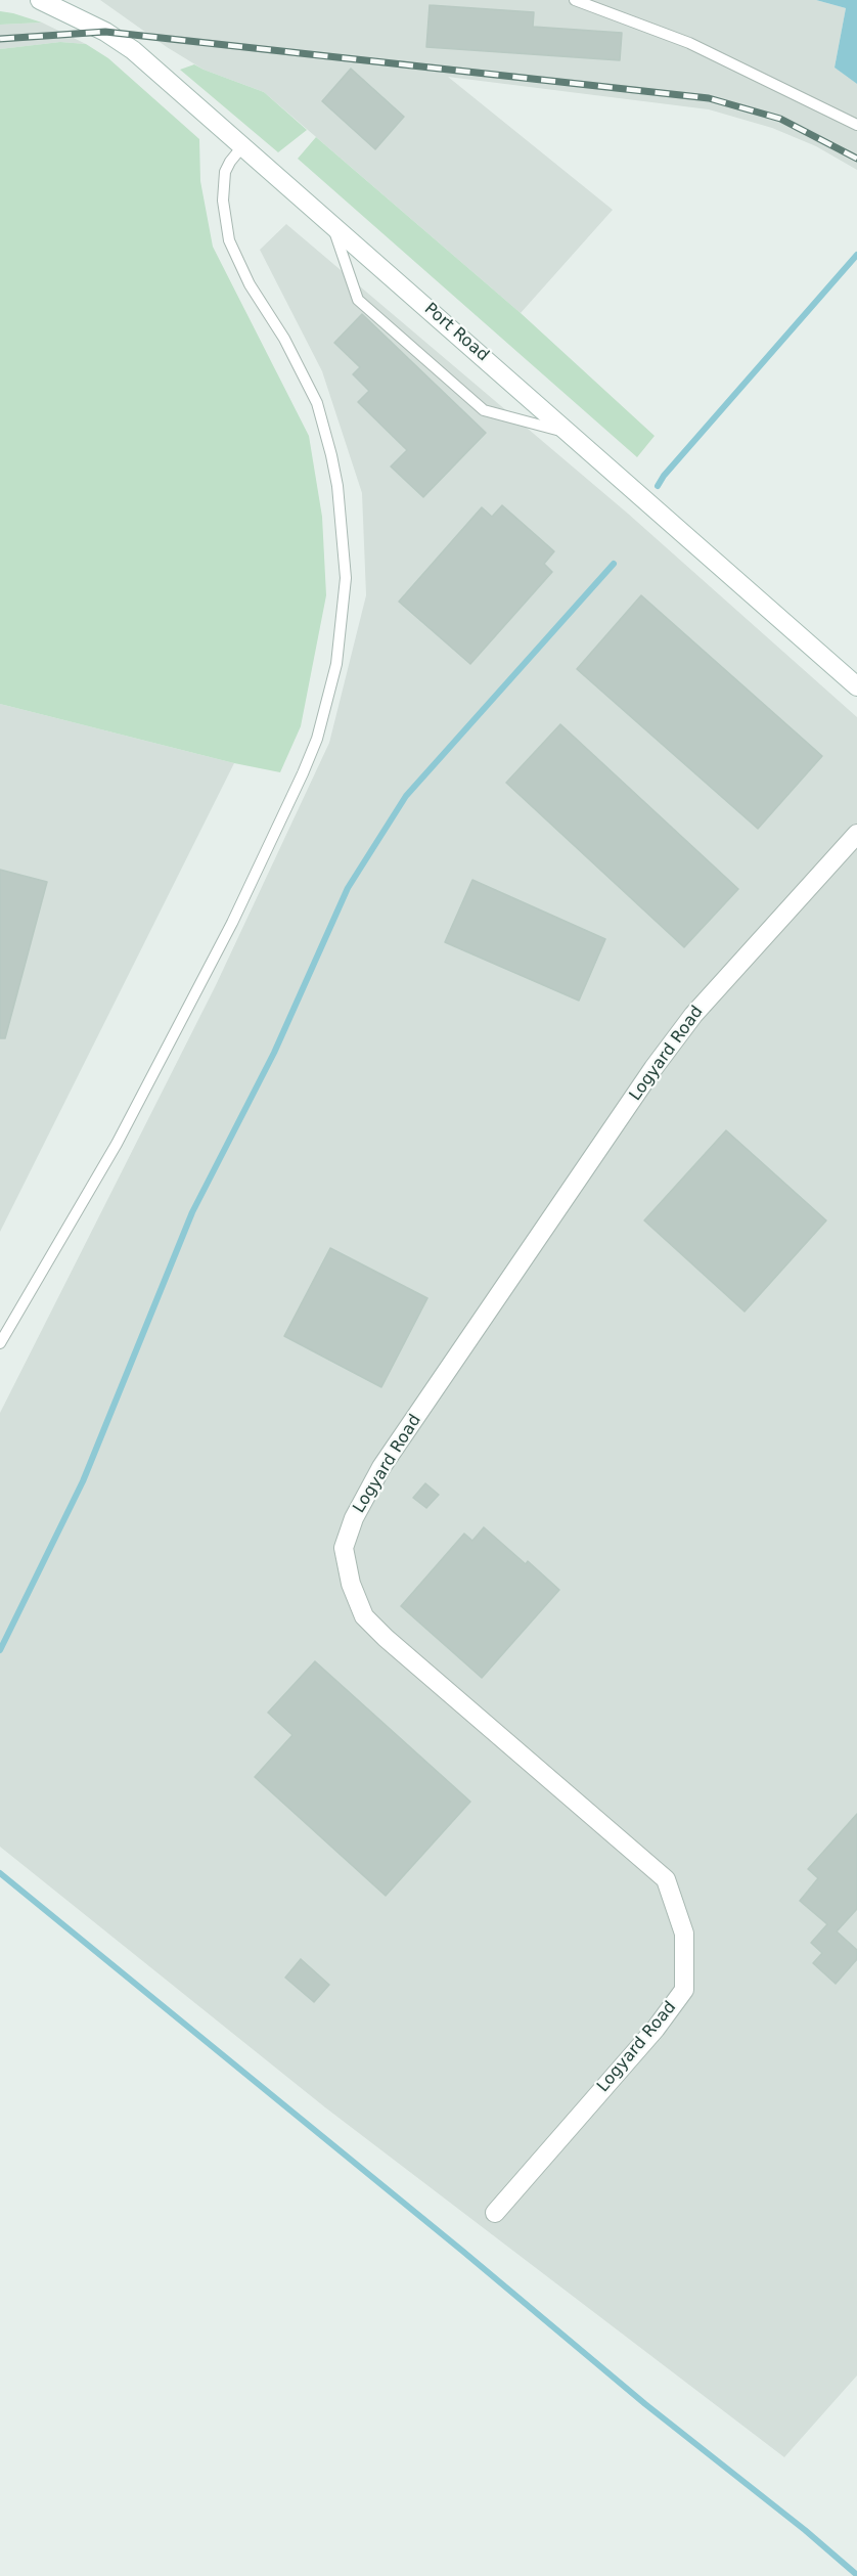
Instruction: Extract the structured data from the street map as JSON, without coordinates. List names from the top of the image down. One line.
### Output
{"streets":{"street":["Port Road","Logyard Road"]}}
